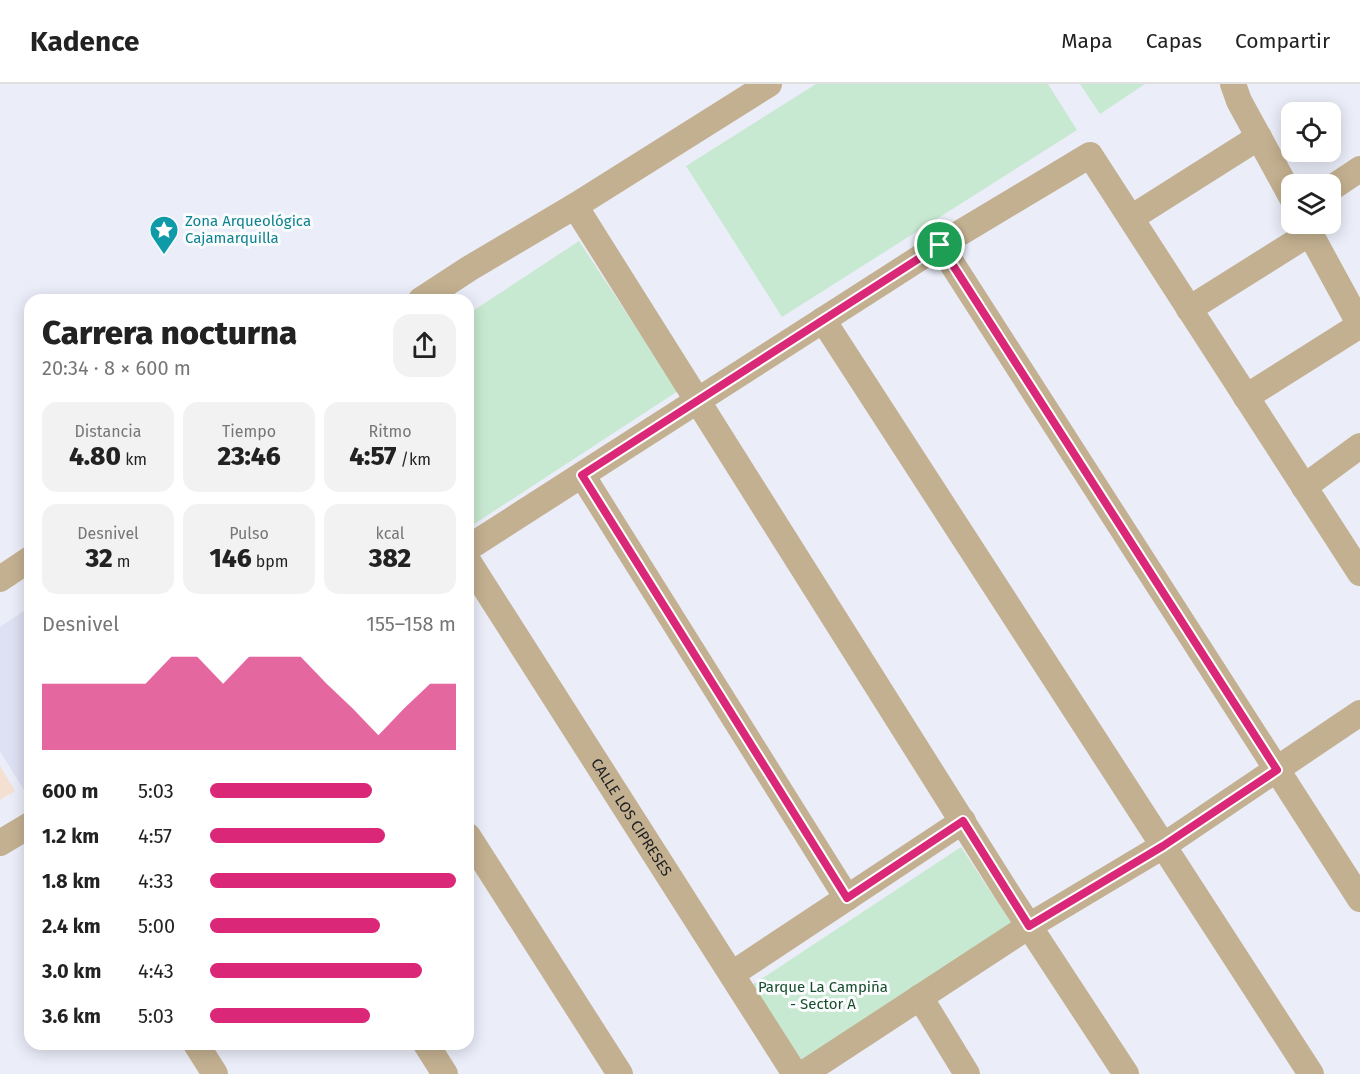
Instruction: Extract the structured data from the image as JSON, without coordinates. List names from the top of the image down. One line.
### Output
{"streets":{"street":["CALLE LOS CIPRESES"]},"parks":["Parque La Campiña - Sector A"],"places":{"place":["Zona Arqueológica Cajamarquilla"]},"page":{"header":"Kadence","nav":["Mapa","Capas","Compartir"],"heading":["Carrera nocturna","20:34 · 8 × 600 m"],"stats":[["Distancia","4.80 km"],["Tiempo","23:46"],["Ritmo","4:57 /km"],["Desnivel","32 m"],["Pulso","146 bpm"],["kcal","382"]],"chart":["Desnivel","155–158 m"],"list":[{"name":"600 m","note":"5:03"},{"name":"1.2 km","note":"4:57"},{"name":"1.8 km","note":"4:33"},{"name":"2.4 km","note":"5:00"},{"name":"3.0 km","note":"4:43"},{"name":"3.6 km","note":"5:03"}]}}
